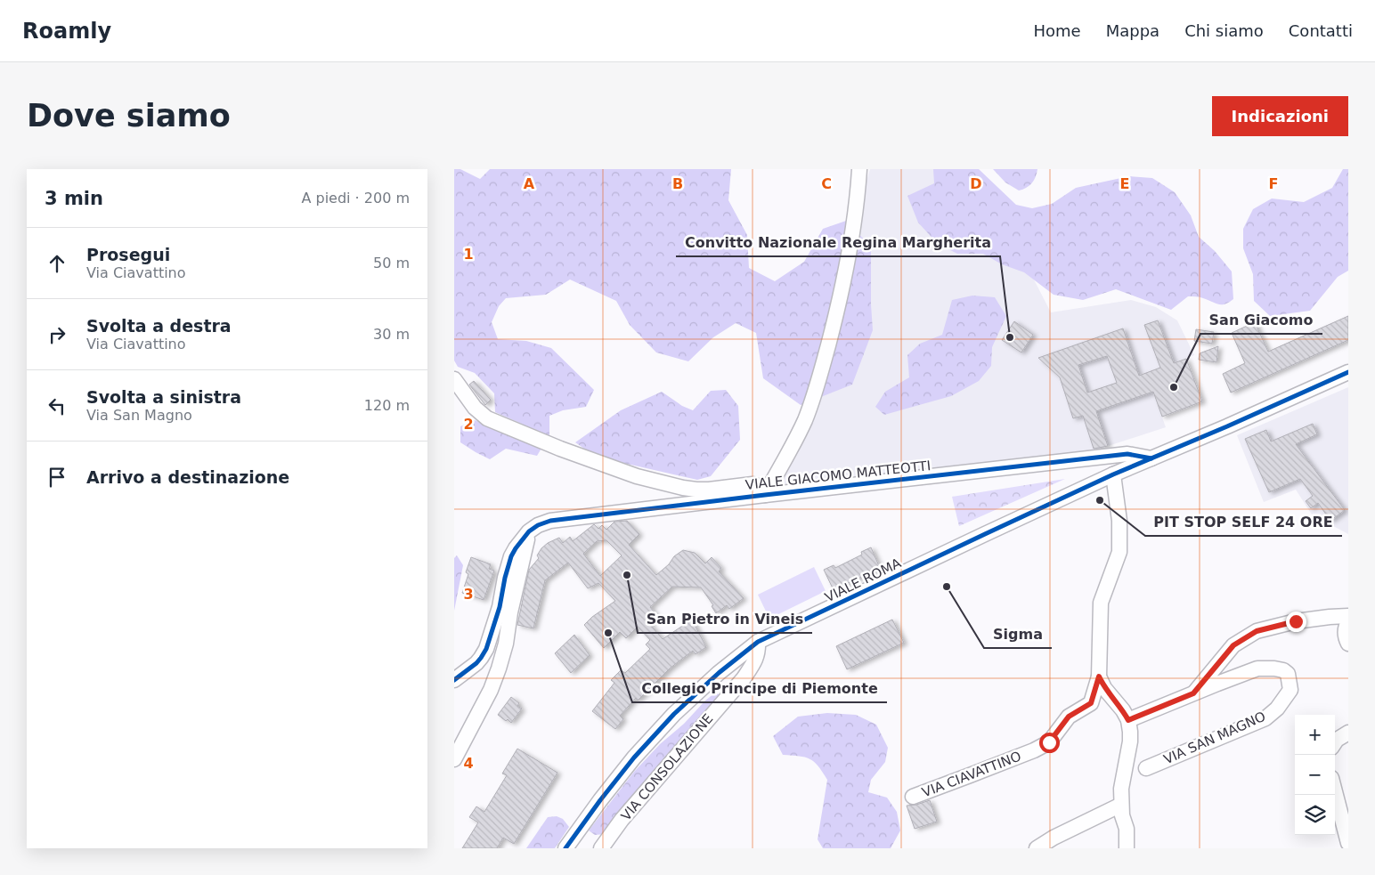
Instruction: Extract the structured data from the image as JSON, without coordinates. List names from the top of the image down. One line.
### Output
{"streets":{"street":["VIALE GIACOMO MATTEOTTI","VIALE ROMA","VIA SAN MAGNO","VIA CONSOLAZIONE","VIA CIAVATTINO"]},"crossings":[["VIALE GIACOMO MATTEOTTI","VIALE ROMA"],["VIALE ROMA","VIA CONSOLAZIONE"],["VIALE ROMA","VIA CIAVATTINO"]],"places":["Convitto Nazionale Regina Margherita","San Giacomo","PIT STOP SELF 24 ORE","San Pietro in Vineis","Sigma","Collegio Principe di Piemonte"],"page":{"header":"Roamly","nav":["Home","Mappa","Chi siamo","Contatti"],"buttons":"Indicazioni","title":"Dove siamo","heading":["3 min","A piedi · 200 m"],"list":[["Prosegui","Via Ciavattino","50 m"],["Svolta a destra","Via Ciavattino","30 m"],["Svolta a sinistra","Via San Magno","120 m"],"Arrivo a destinazione"],"map_buttons":["+","−"]},"grid":{"columns":["A","B","C","D","E","F"],"rows":["1","2","3","4"]}}
